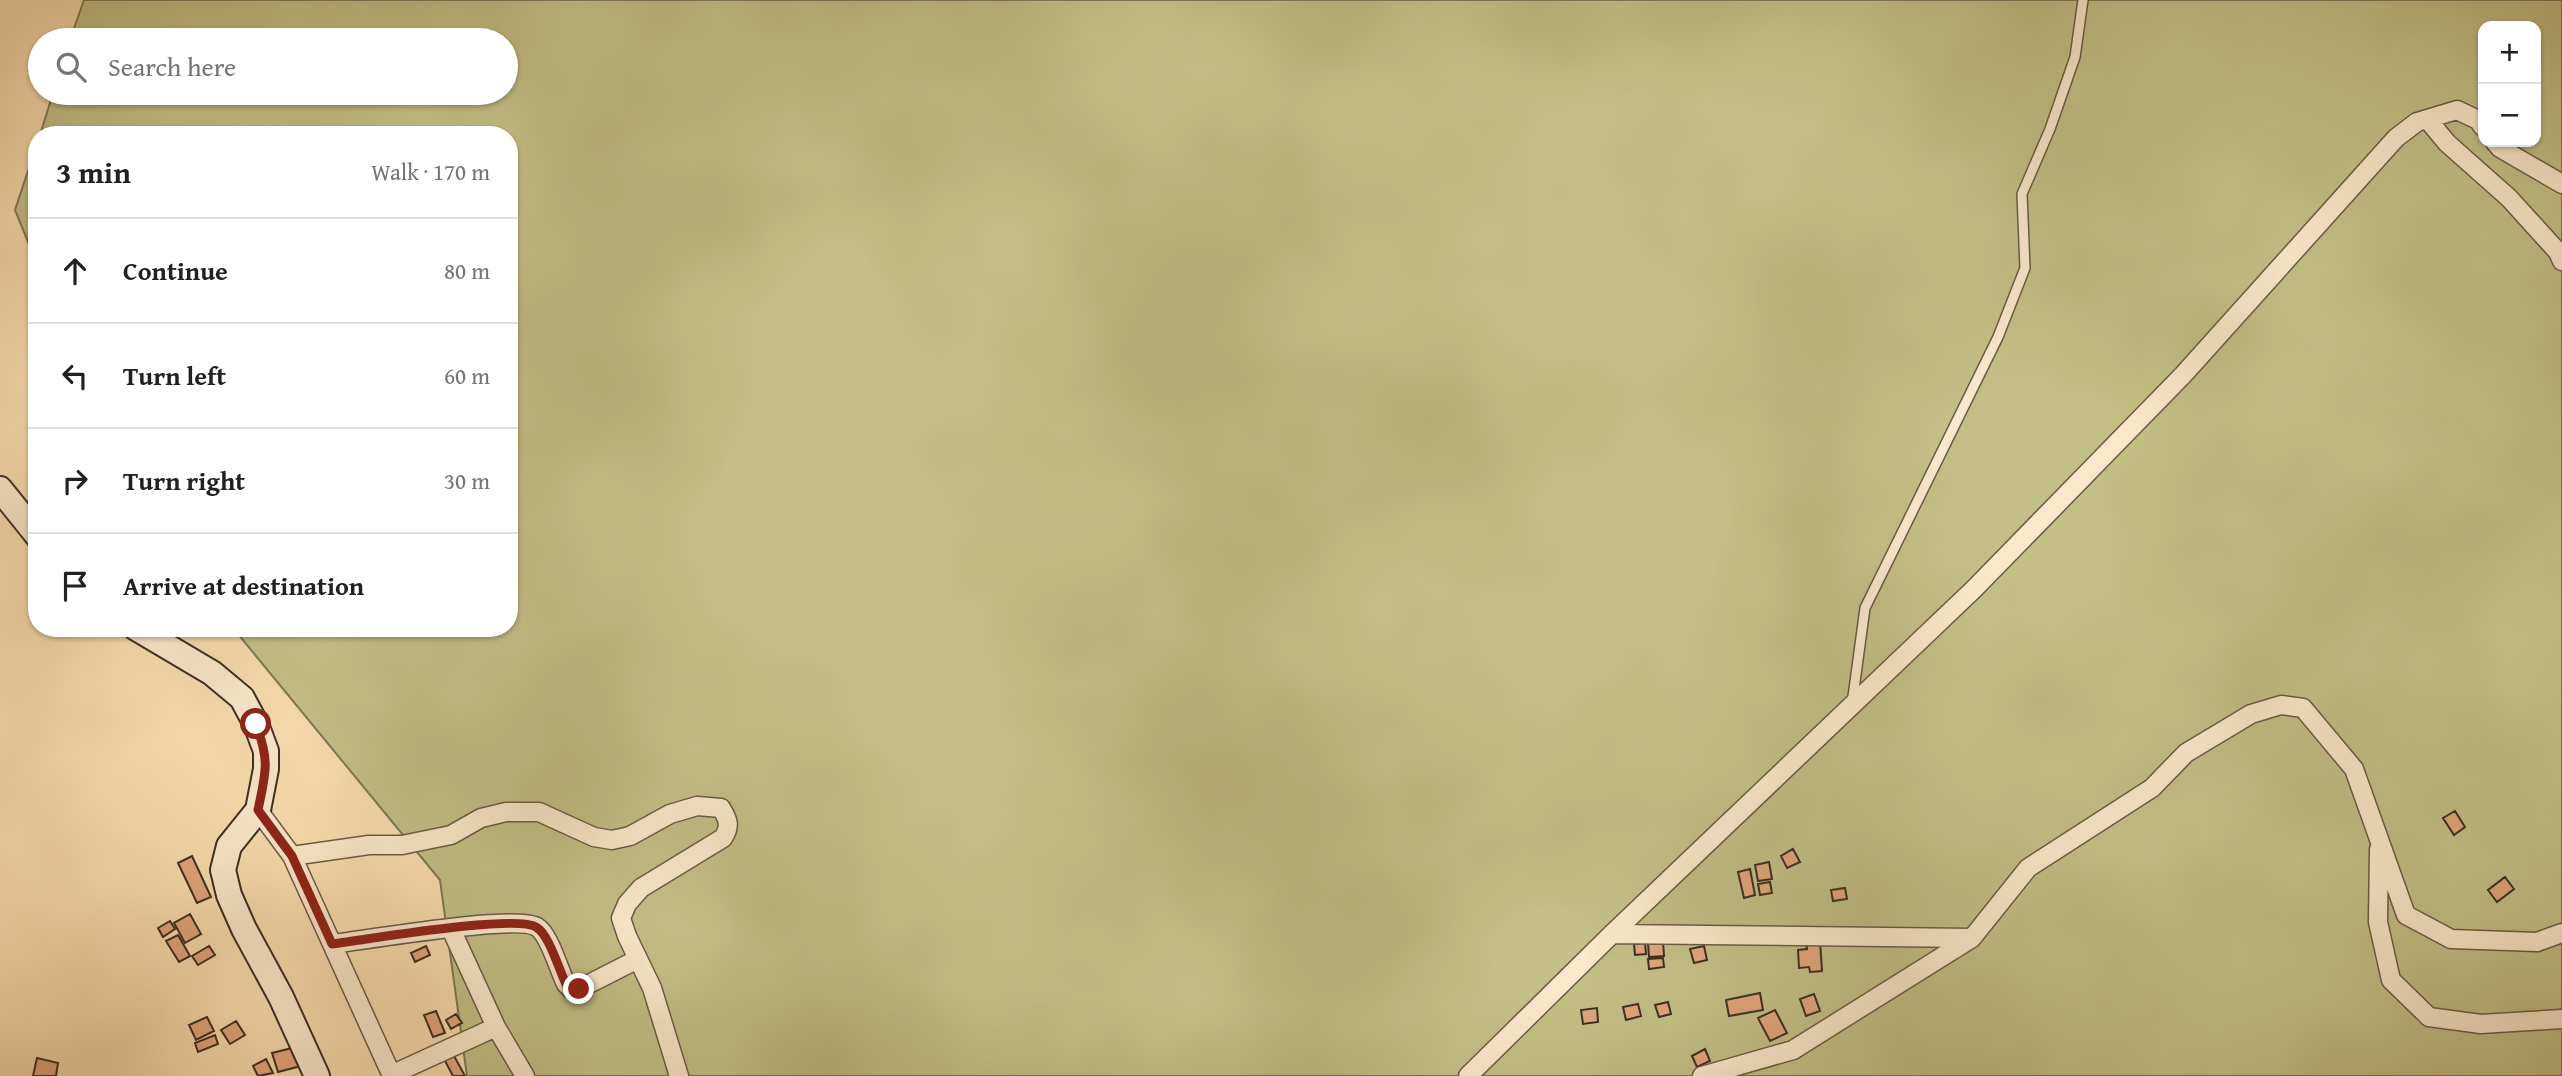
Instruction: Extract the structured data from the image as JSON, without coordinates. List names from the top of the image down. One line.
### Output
{"page":{"map_buttons":["+","−"],"search":"Search here","heading":["3 min","Walk · 170 m"],"list":[["Continue","80 m"],["Turn left","60 m"],["Turn right","30 m"],"Arrive at destination"]}}
